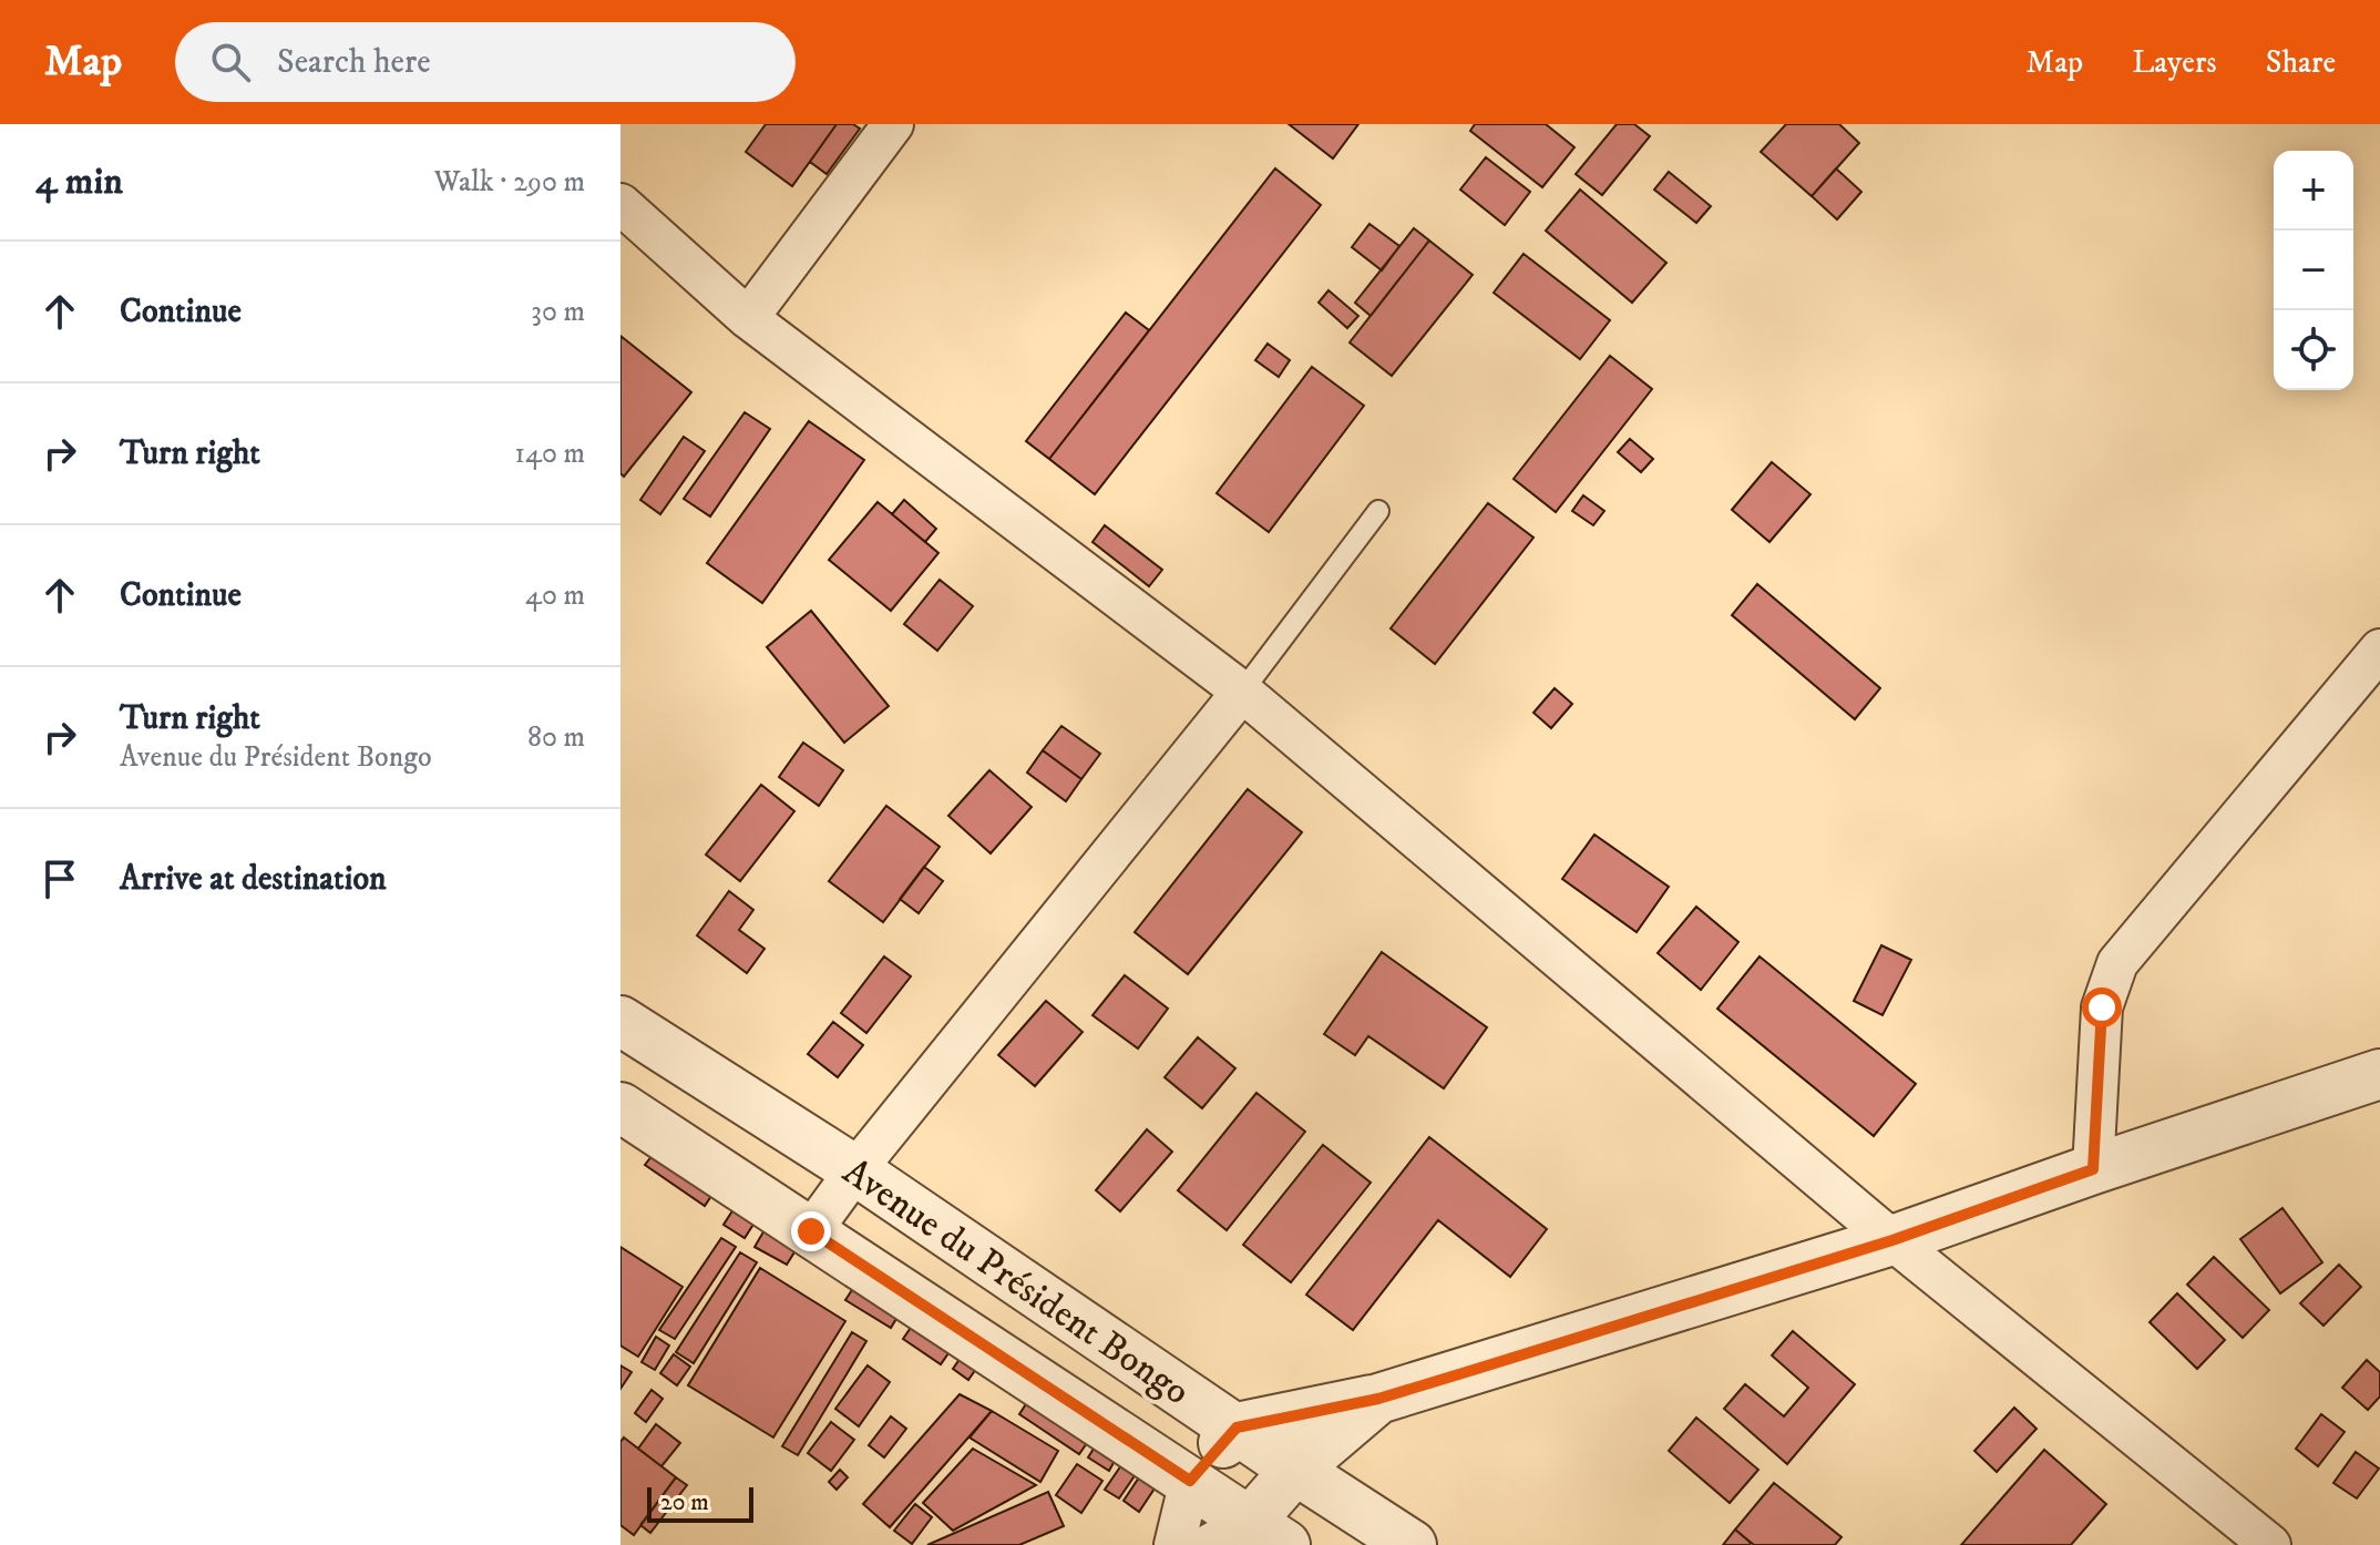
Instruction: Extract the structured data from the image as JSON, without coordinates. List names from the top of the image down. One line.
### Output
{"streets":{"street":["Avenue du Président Bongo"]},"scale_bar":"20 m","page":{"header":"Map","search":"Search here","nav":["Map","Layers","Share"],"heading":["4 min","Walk · 290 m"],"map_buttons":["+","−"],"list":[["Continue","30 m"],["Turn right","140 m"],["Continue","40 m"],["Turn right","Avenue du Président Bongo","80 m"],"Arrive at destination"],"scale":"20 m"}}
